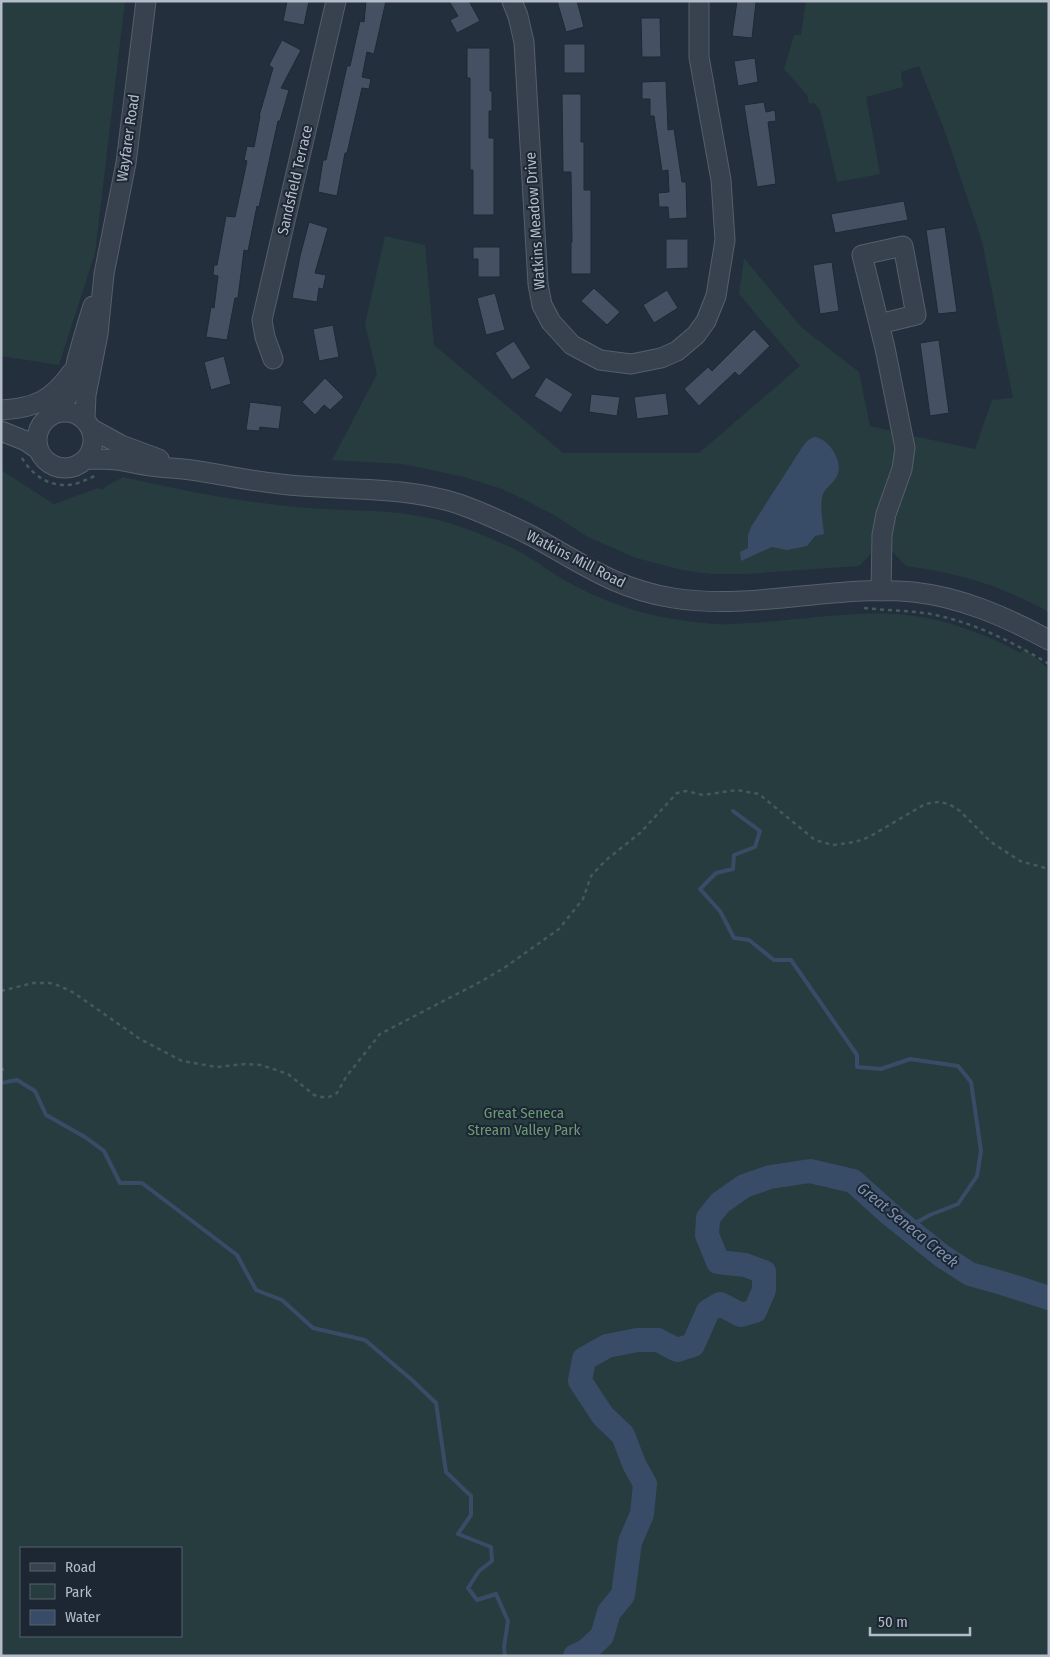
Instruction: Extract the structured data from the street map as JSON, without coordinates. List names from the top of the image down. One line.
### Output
{"streets":{"street":["Wayfarer Road","Sandsfield Terrace","Watkins Meadow Drive","Watkins Mill Road"]},"crossings":[["Wayfarer Road","Watkins Mill Road"]],"water":["Great Seneca Creek"],"parks":["Great Seneca Stream Valley Park"],"legend":["Road","Park","Water"],"scale_bar":"50 m"}
